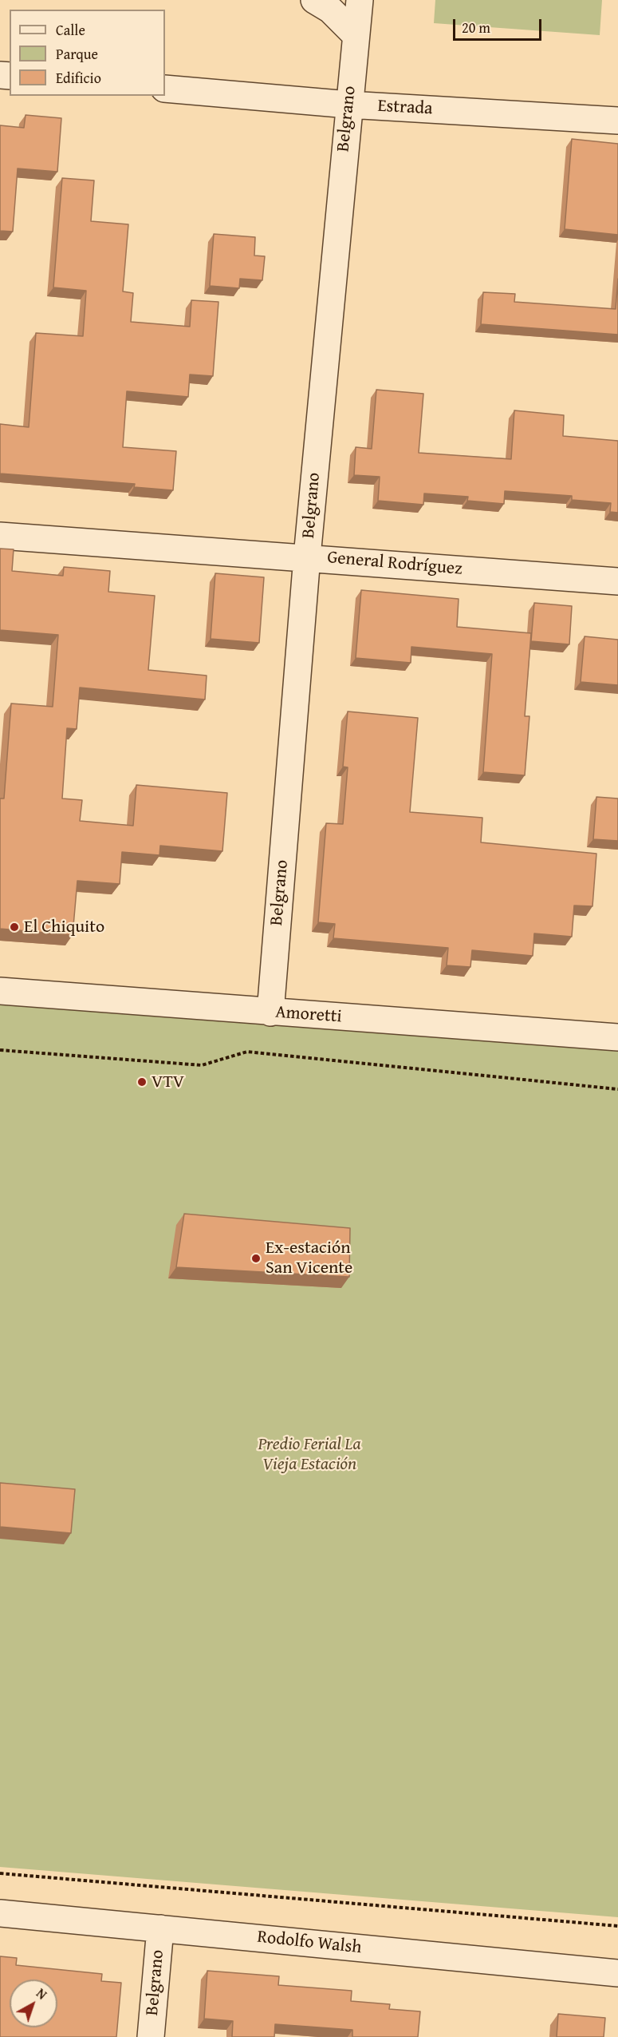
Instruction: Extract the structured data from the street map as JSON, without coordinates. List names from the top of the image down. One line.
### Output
{"streets":{"street":["Estrada","Belgrano","General Rodríguez","Amoretti","Rodolfo Walsh"]},"crossings":[["Estrada","Belgrano"],["Belgrano","General Rodríguez"],["Belgrano","Amoretti"],["Belgrano","Rodolfo Walsh"]],"parks":["Predio Ferial La Vieja Estación"],"places":["El Chiquito","VTV","Ex-estación San Vicente"],"legend":["Calle","Parque","Edificio"],"scale_bar":"20 m","north":"top right"}
